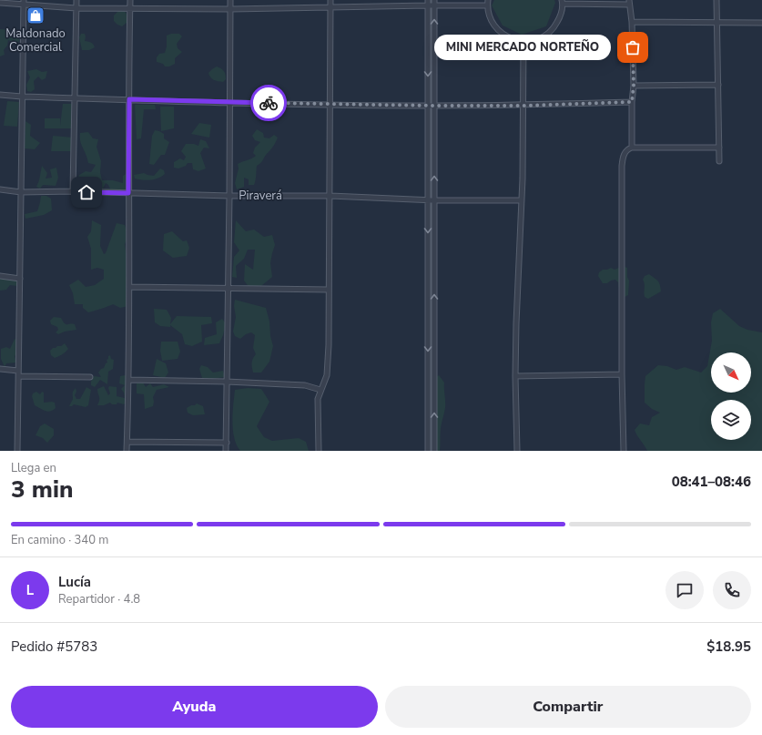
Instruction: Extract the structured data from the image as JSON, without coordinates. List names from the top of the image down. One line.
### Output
{"streets":{"street":["Piraverá"]},"places":{"shop":["Maldonado Comercial"],"other":["MINI MERCADO NORTEÑO"]},"north":"bottom right","page":{"bubble":"MINI MERCADO NORTEÑO","heading":["3 min","Llega en","08:41–08:46"],"panel":["Lucía","Repartidor · 4.8","Pedido #5783","$18.95"],"bar":"En camino · 340 m","round":"L","buttons":["Ayuda","Compartir"]}}
